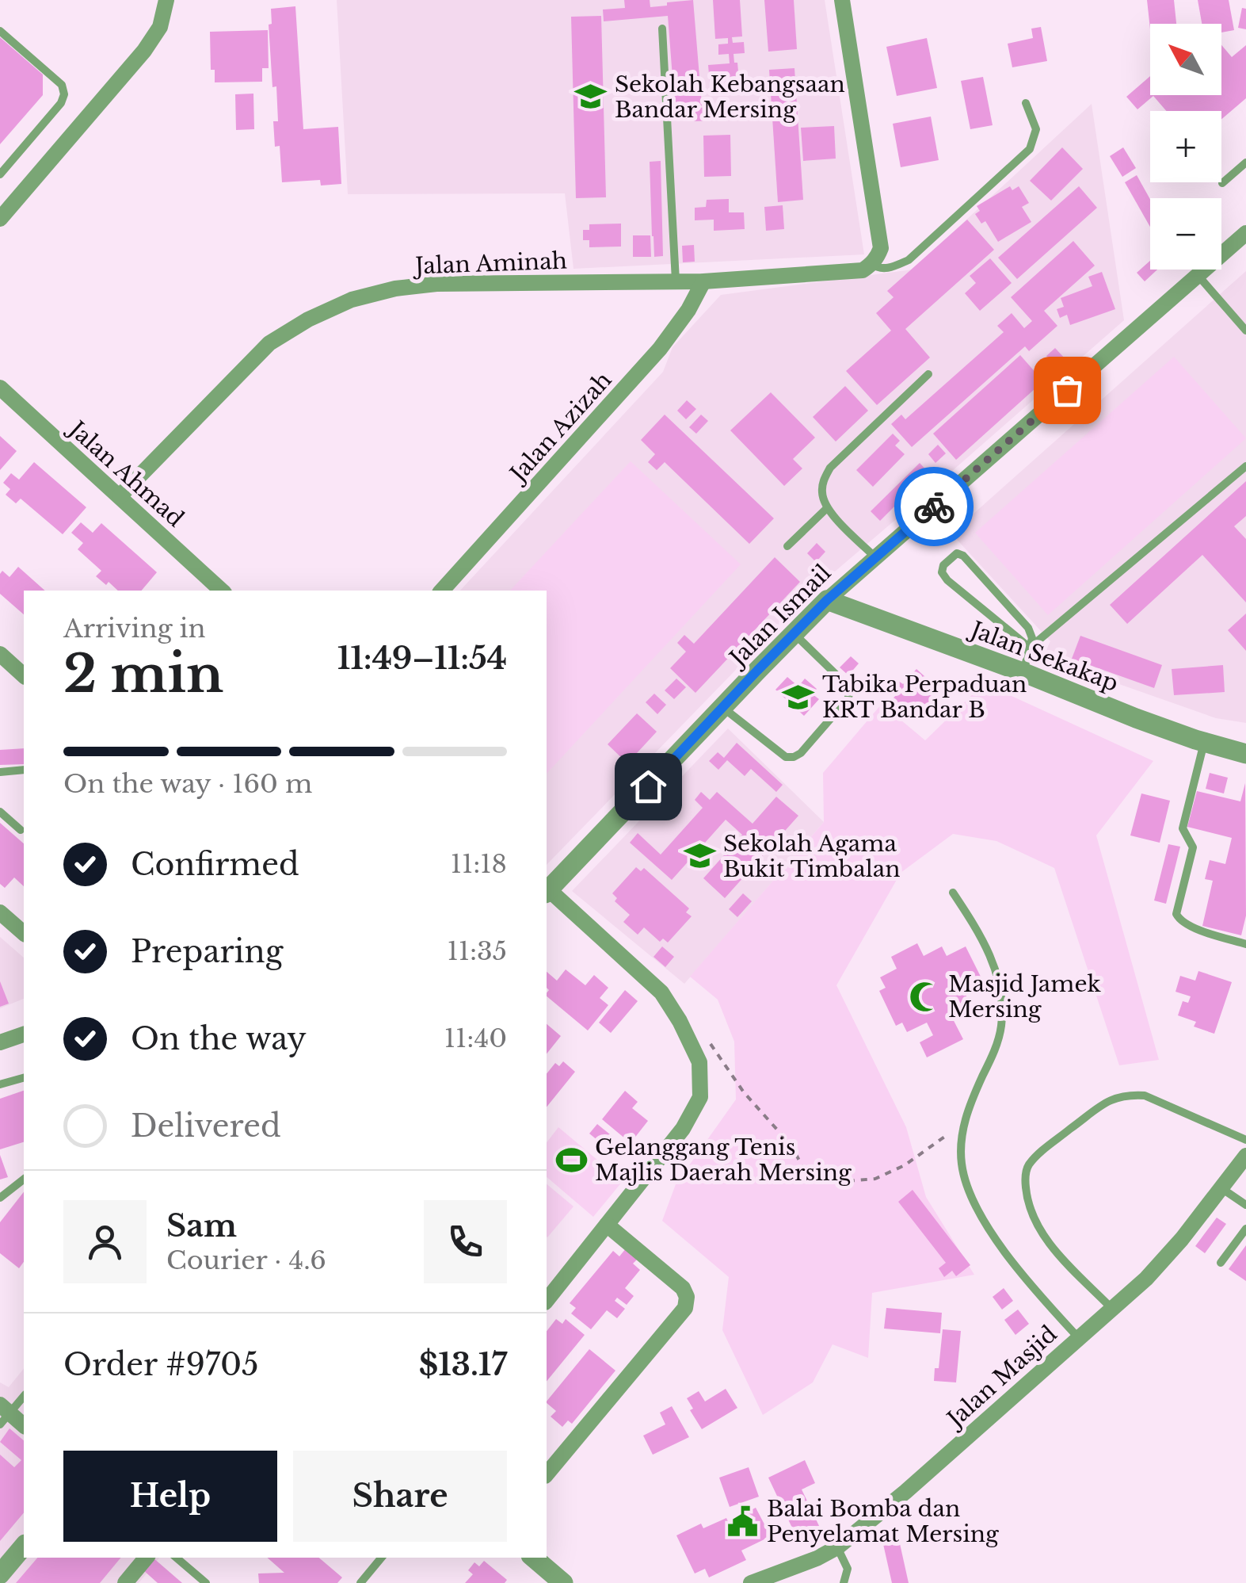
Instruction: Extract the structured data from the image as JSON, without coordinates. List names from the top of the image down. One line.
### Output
{"streets":{"street":["Jalan Aminah","Jalan Azizah","Jalan Ahmad","Jalan Ismail","Jalan Sekakap","Jalan Masjid"]},"crossings":[["Jalan Aminah","Jalan Azizah"],["Jalan Aminah","Jalan Ahmad"],["Jalan Ismail","Jalan Sekakap"]],"places":{"school or university":["Sekolah Kebangsaan Bandar Mersing","Tabika Perpaduan KRT Bandar B","Sekolah Agama Bukit Timbalan"],"mosque":["Masjid Jamek Mersing"],"sports":["Gelanggang Tenis Majlis Daerah Mersing"],"public building":["Balai Bomba dan Penyelamat Mersing"]},"north":"top left","page":{"map_buttons":["+","−"],"heading":["2 min","Arriving in","11:49–11:54"],"panel":["Sam","Courier · 4.6","Order #9705","$13.17"],"bar":"On the way · 160 m","list":[["Confirmed","11:18"],["Preparing","11:35"],["On the way","11:40"],"Delivered"],"buttons":["Help","Share"]}}
